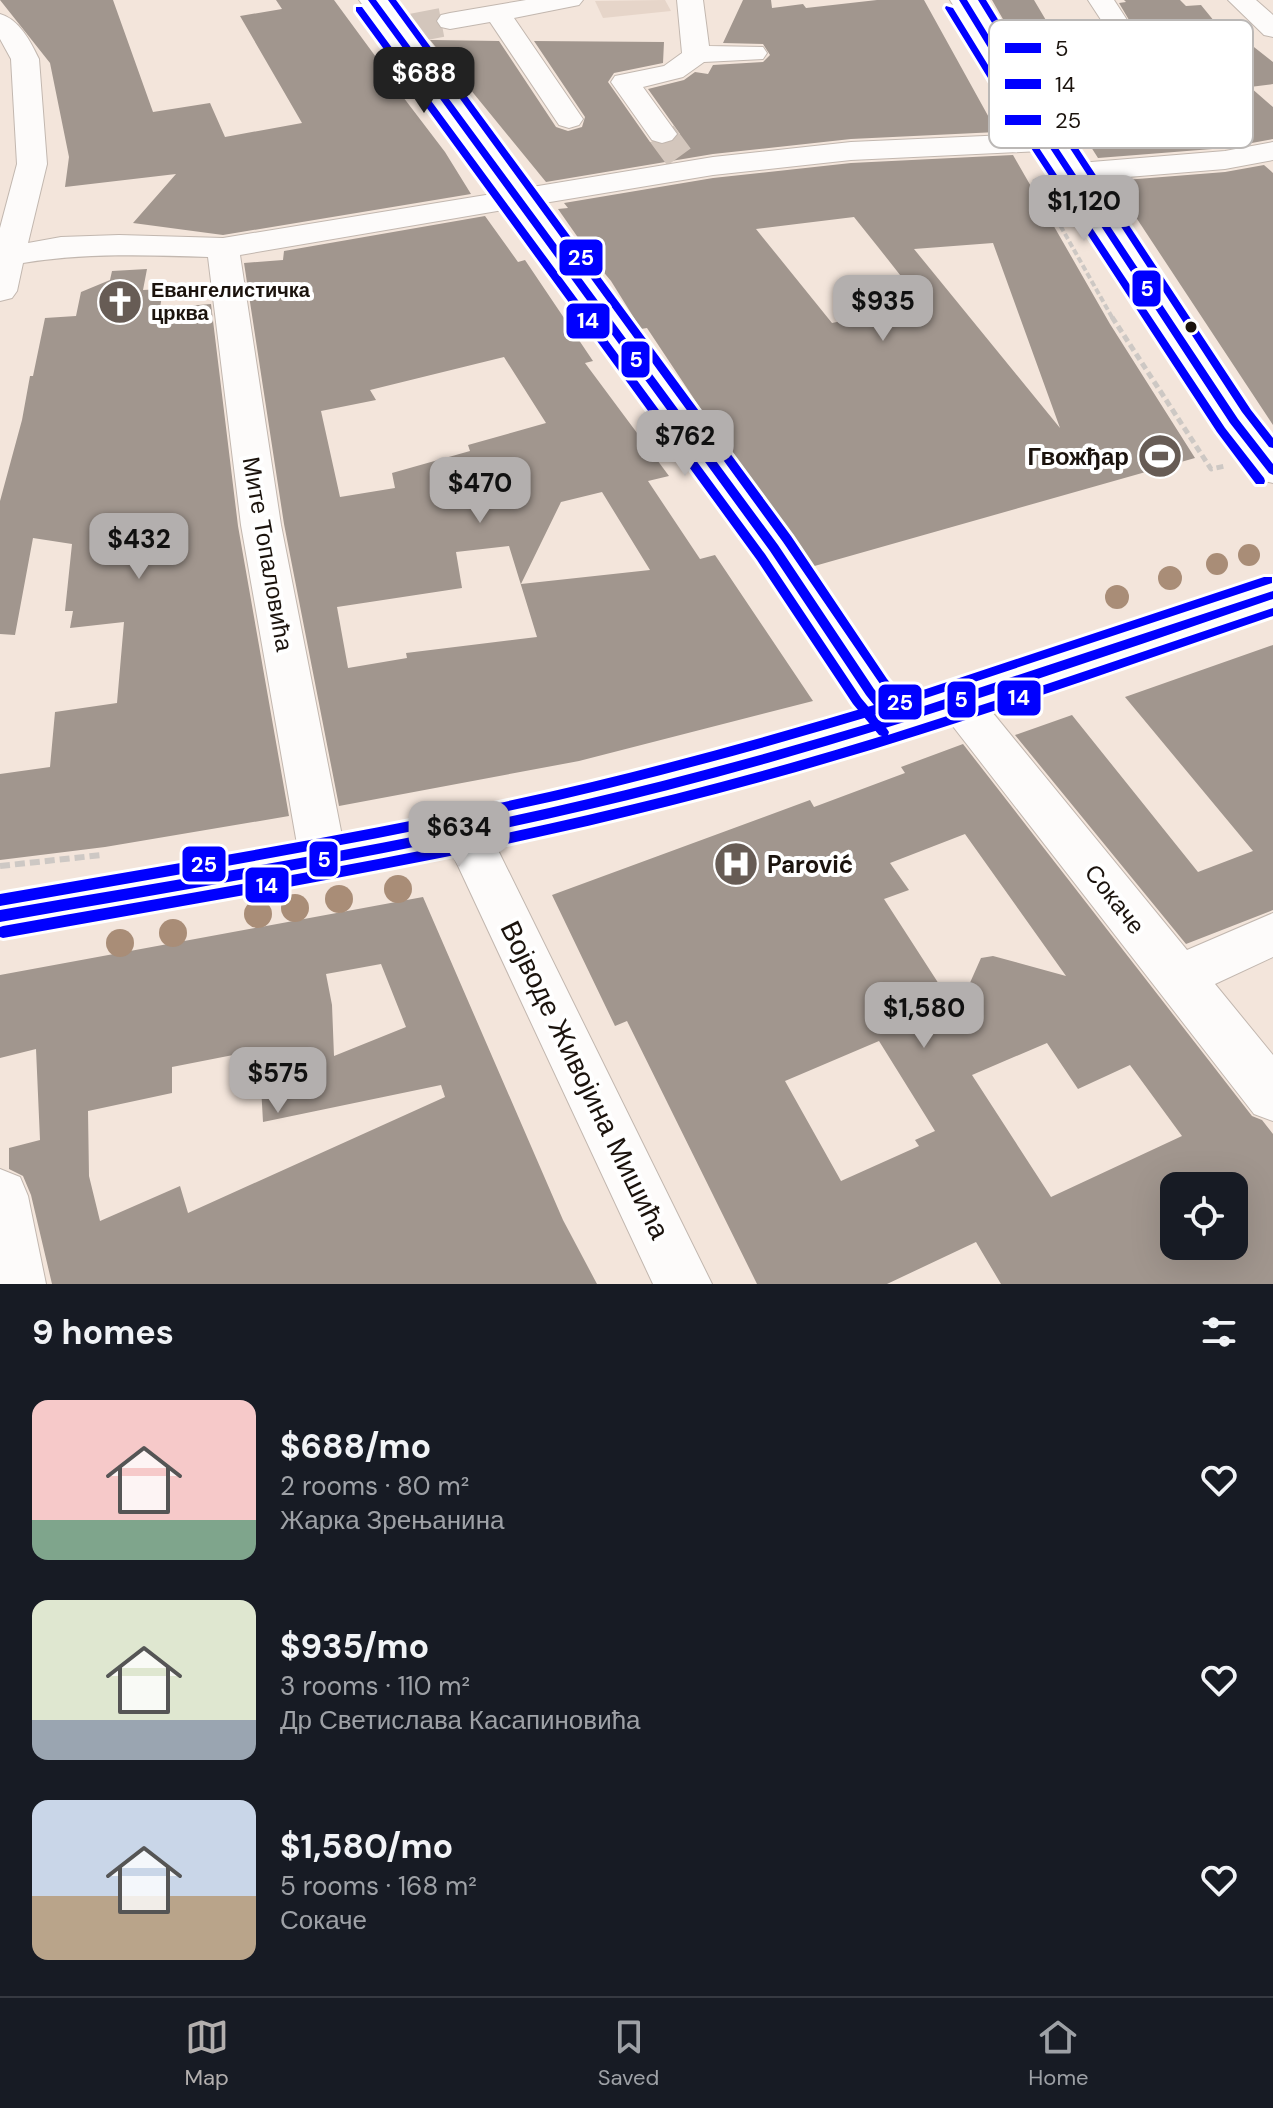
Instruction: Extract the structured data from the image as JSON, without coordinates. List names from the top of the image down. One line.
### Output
{"streets":{"street":["Мите Топаловића","Сокаче","Војводе Живојина Мишића"]},"places":{"church":["Евангелистичка црква"],"sports":["Гвожђар"],"hospital":["Parović"]},"lines":["transit line 5","transit line 25","transit line 14"],"legend":["5","14","25"],"page":{"price":["$688","$1,120","$935","$762","$470","$432","$634","$1,580","$575"],"heading":"9 homes","list":[{"name":"$688/mo","note":"2 rooms · 80 m² · Жарка Зрењанина"},{"name":"$935/mo","note":"3 rooms · 110 m² · Др Светислава Касапиновића"},{"name":"$1,580/mo","note":"5 rooms · 168 m² · Сокаче"}],"tabs":["Map","Saved","Home"]}}
